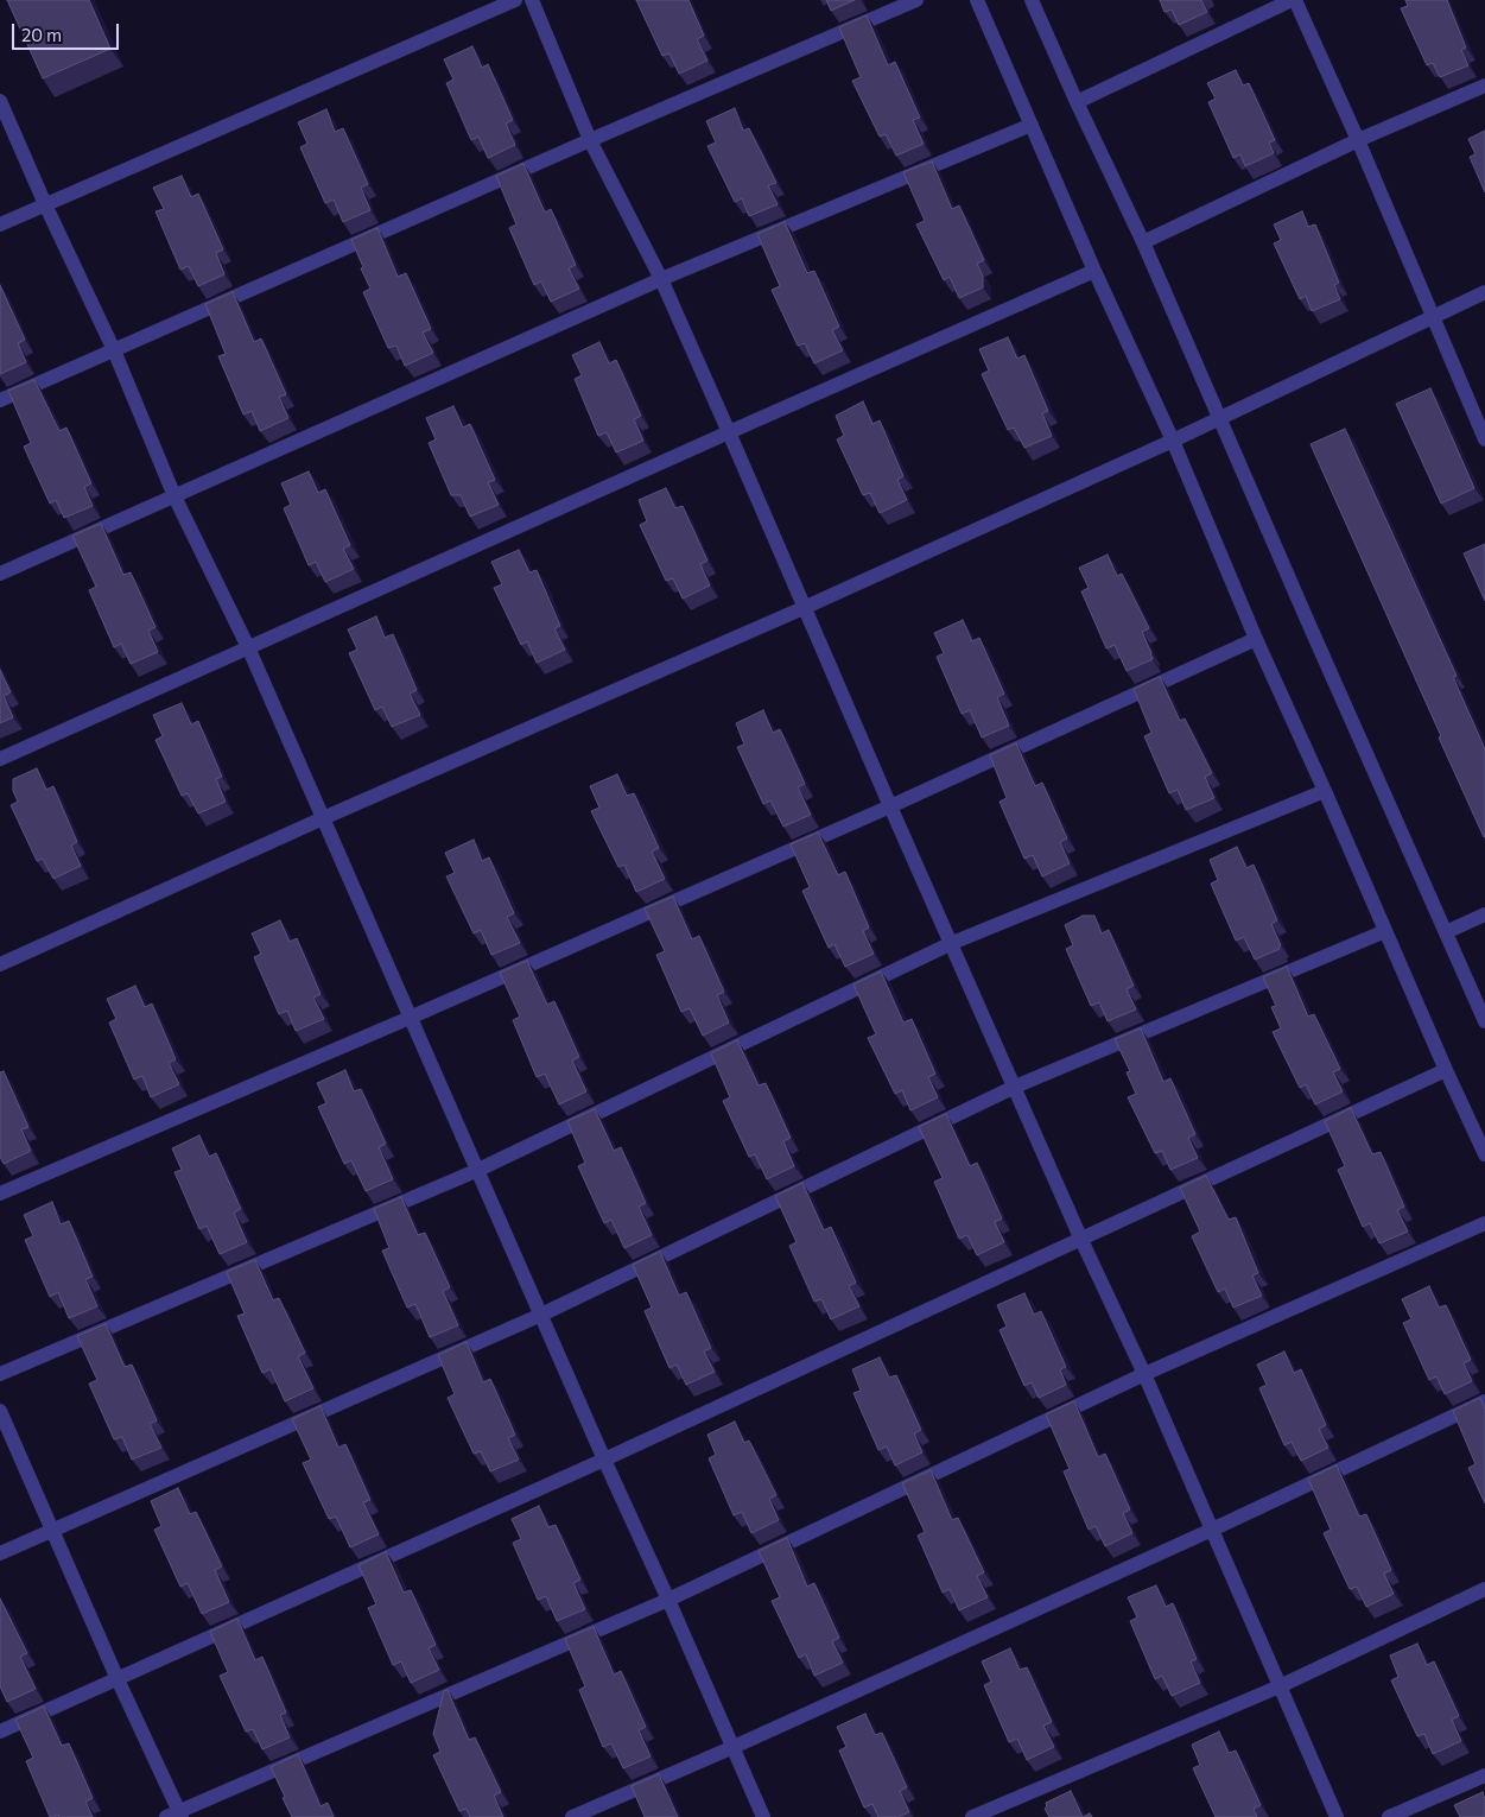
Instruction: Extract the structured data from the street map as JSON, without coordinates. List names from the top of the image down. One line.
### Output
{"scale_bar":"20 m"}
